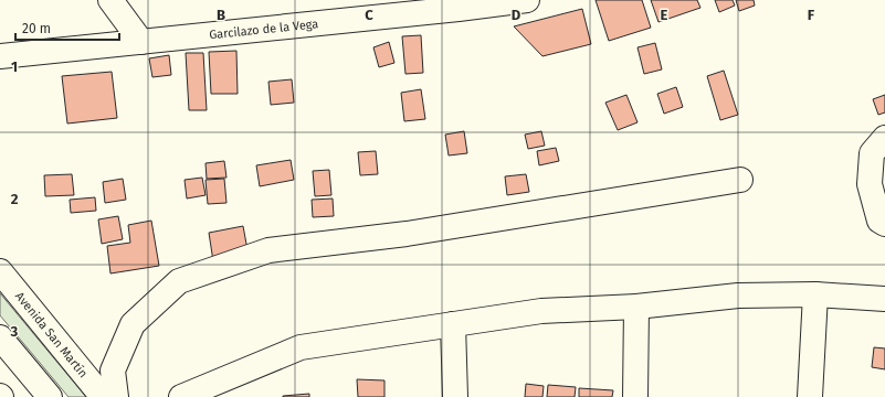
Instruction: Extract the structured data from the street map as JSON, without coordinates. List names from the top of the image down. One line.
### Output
{"streets":{"street":["Garcilazo de la Vega","Avenida San Martín"]},"scale_bar":"20 m","grid":{"columns":["B","C","D","E","F"],"rows":["1","2","3"]}}
